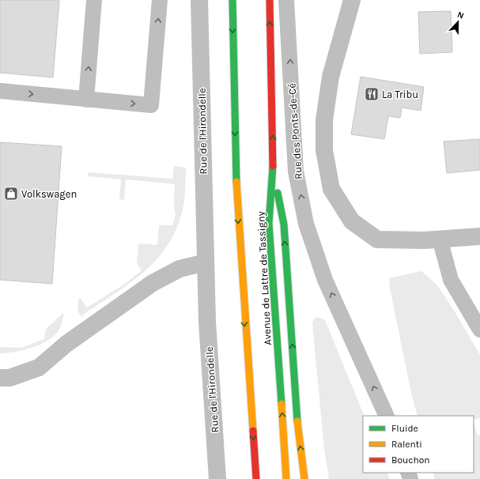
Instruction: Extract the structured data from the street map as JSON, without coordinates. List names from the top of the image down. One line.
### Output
{"streets":{"main road":["Avenue de Lattre de Tassigny"],"street":["Rue de l'Hirondelle"],"lane":["Rue des Ponts-de-Cé"]},"one_way":["Rue des Ponts-de-Cé"],"places":{"restaurant":["La Tribu"],"shop":["Volkswagen"]},"legend":["Fluide","Ralenti","Bouchon"],"north":"top"}
